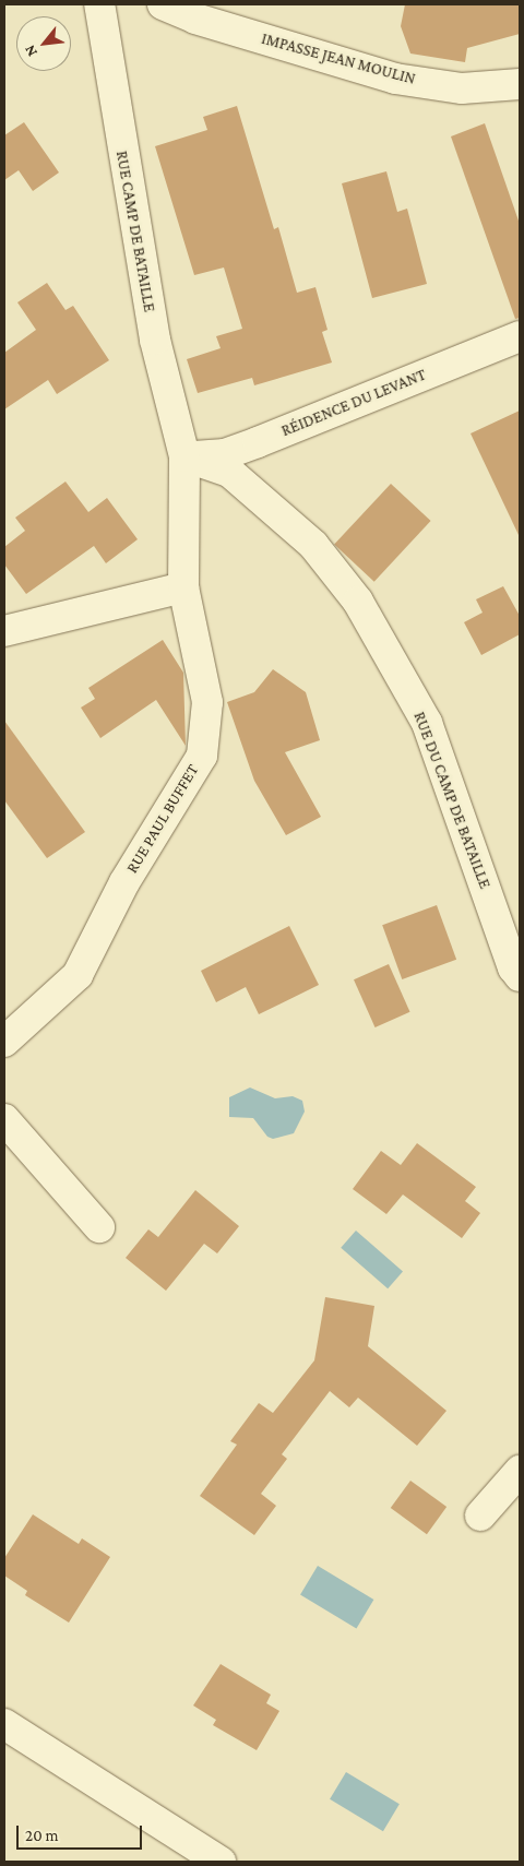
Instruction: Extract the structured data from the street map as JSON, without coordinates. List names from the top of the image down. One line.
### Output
{"streets":{"street":["IMPASSE JEAN MOULIN","RUE CAMP DE BATAILLE","RÉIDENCE DU LEVANT","RUE DU CAMP DE BATAILLE","RUE PAUL BUFFET"]},"crossings":[["RUE CAMP DE BATAILLE","RÉIDENCE DU LEVANT"],["RUE CAMP DE BATAILLE","RUE DU CAMP DE BATAILLE"],["RUE CAMP DE BATAILLE","RUE PAUL BUFFET"],["RÉIDENCE DU LEVANT","RUE DU CAMP DE BATAILLE"],["RÉIDENCE DU LEVANT","RUE PAUL BUFFET"],["RUE DU CAMP DE BATAILLE","RUE PAUL BUFFET"]],"scale_bar":"20 m","north":"bottom left"}
